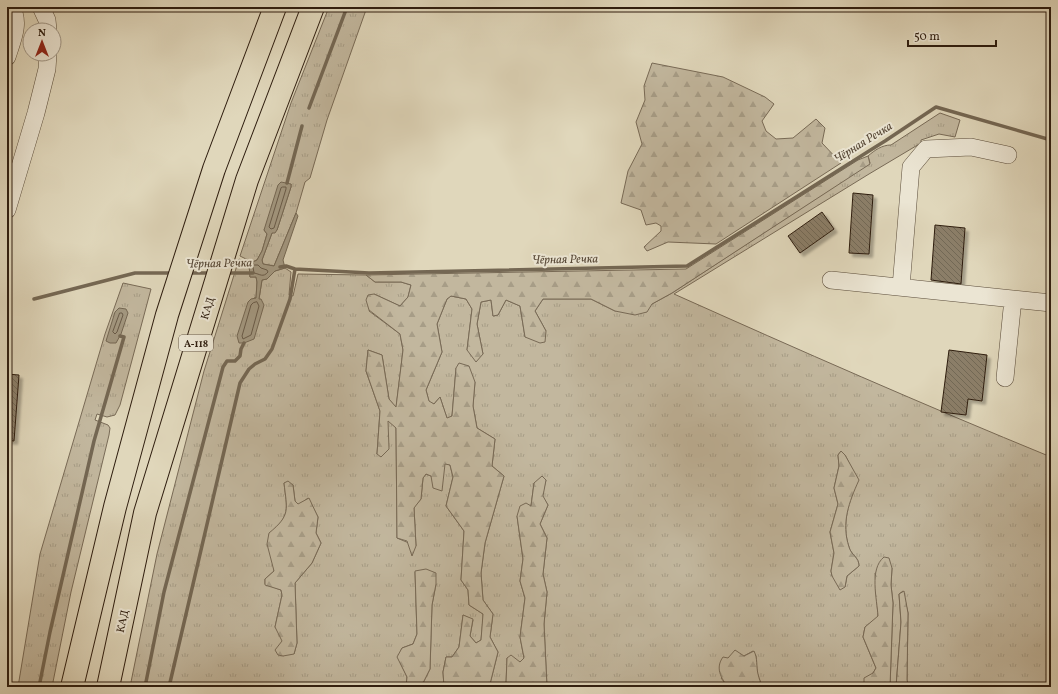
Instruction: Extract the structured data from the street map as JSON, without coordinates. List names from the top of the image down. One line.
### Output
{"streets":{"highway":["КАД","А-118"]},"water":["Чёрная Речка"],"scale_bar":"50 m","north":"top"}
